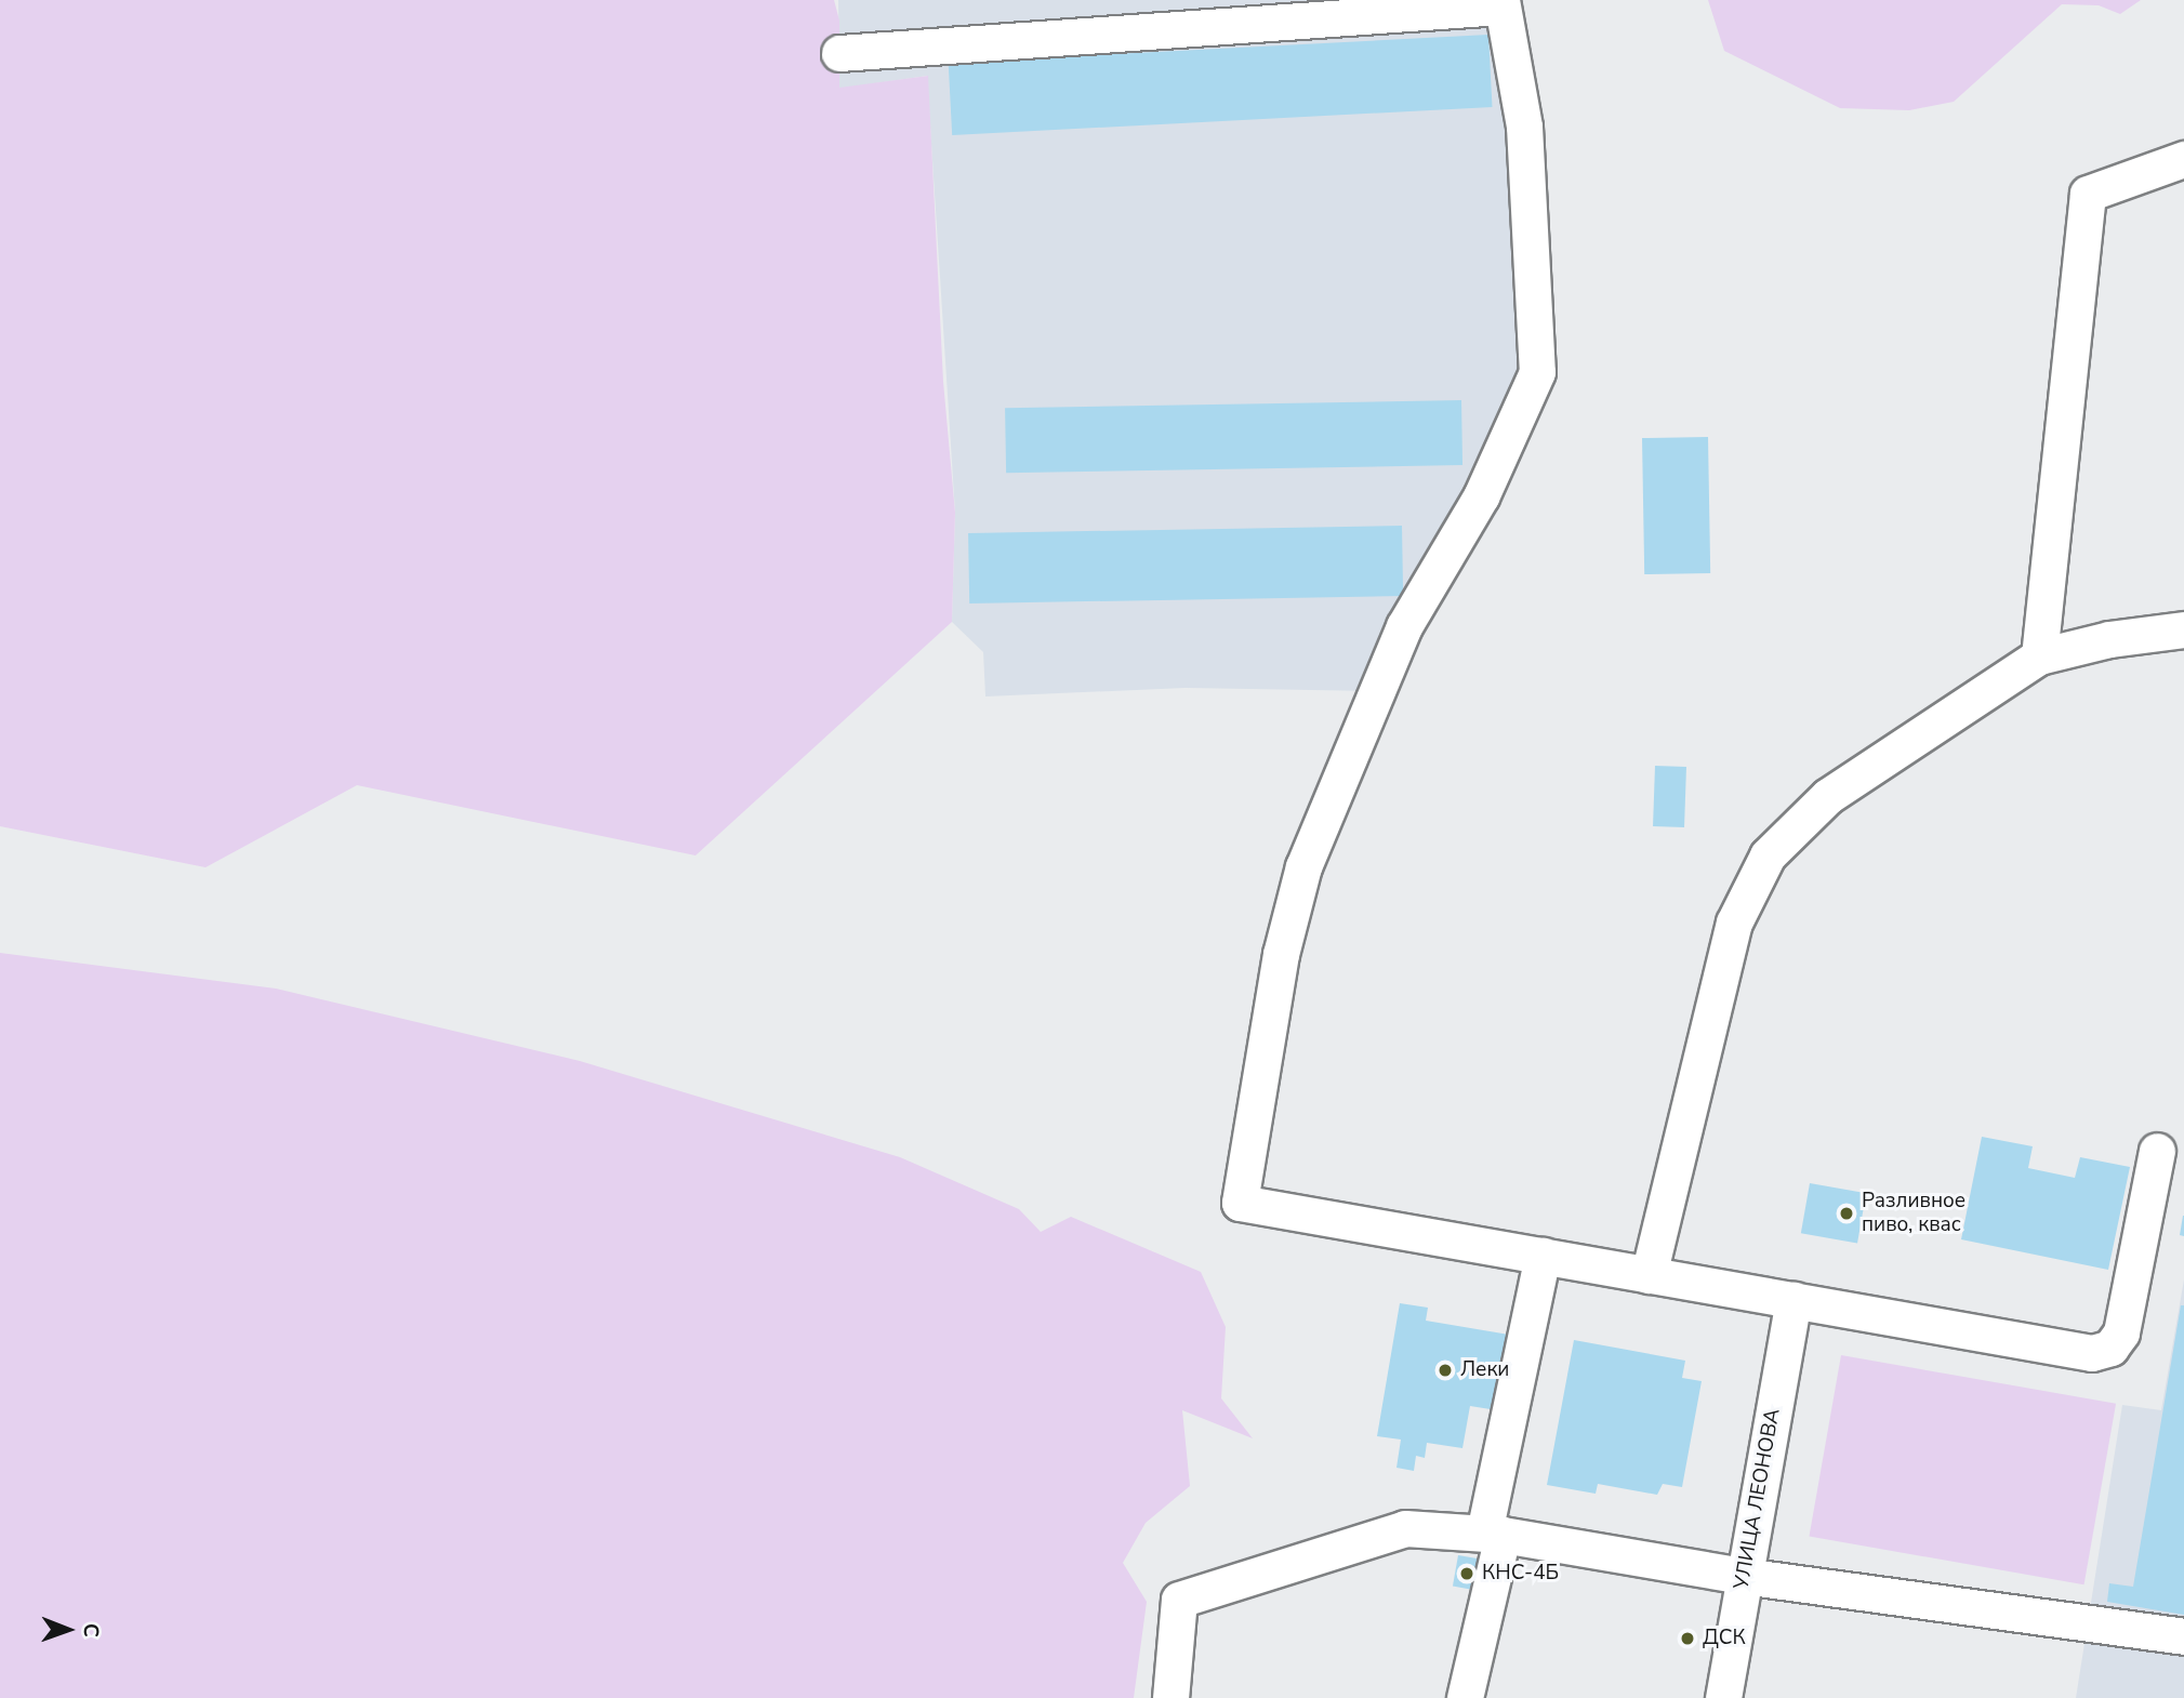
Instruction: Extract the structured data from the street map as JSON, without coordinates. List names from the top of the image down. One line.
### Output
{"streets":{"street":["УЛИЦА ЛЕОНОВА"]},"places":["Разливное пиво, квас","Леки","КНС-4Б","ДСК"],"north":"right"}
